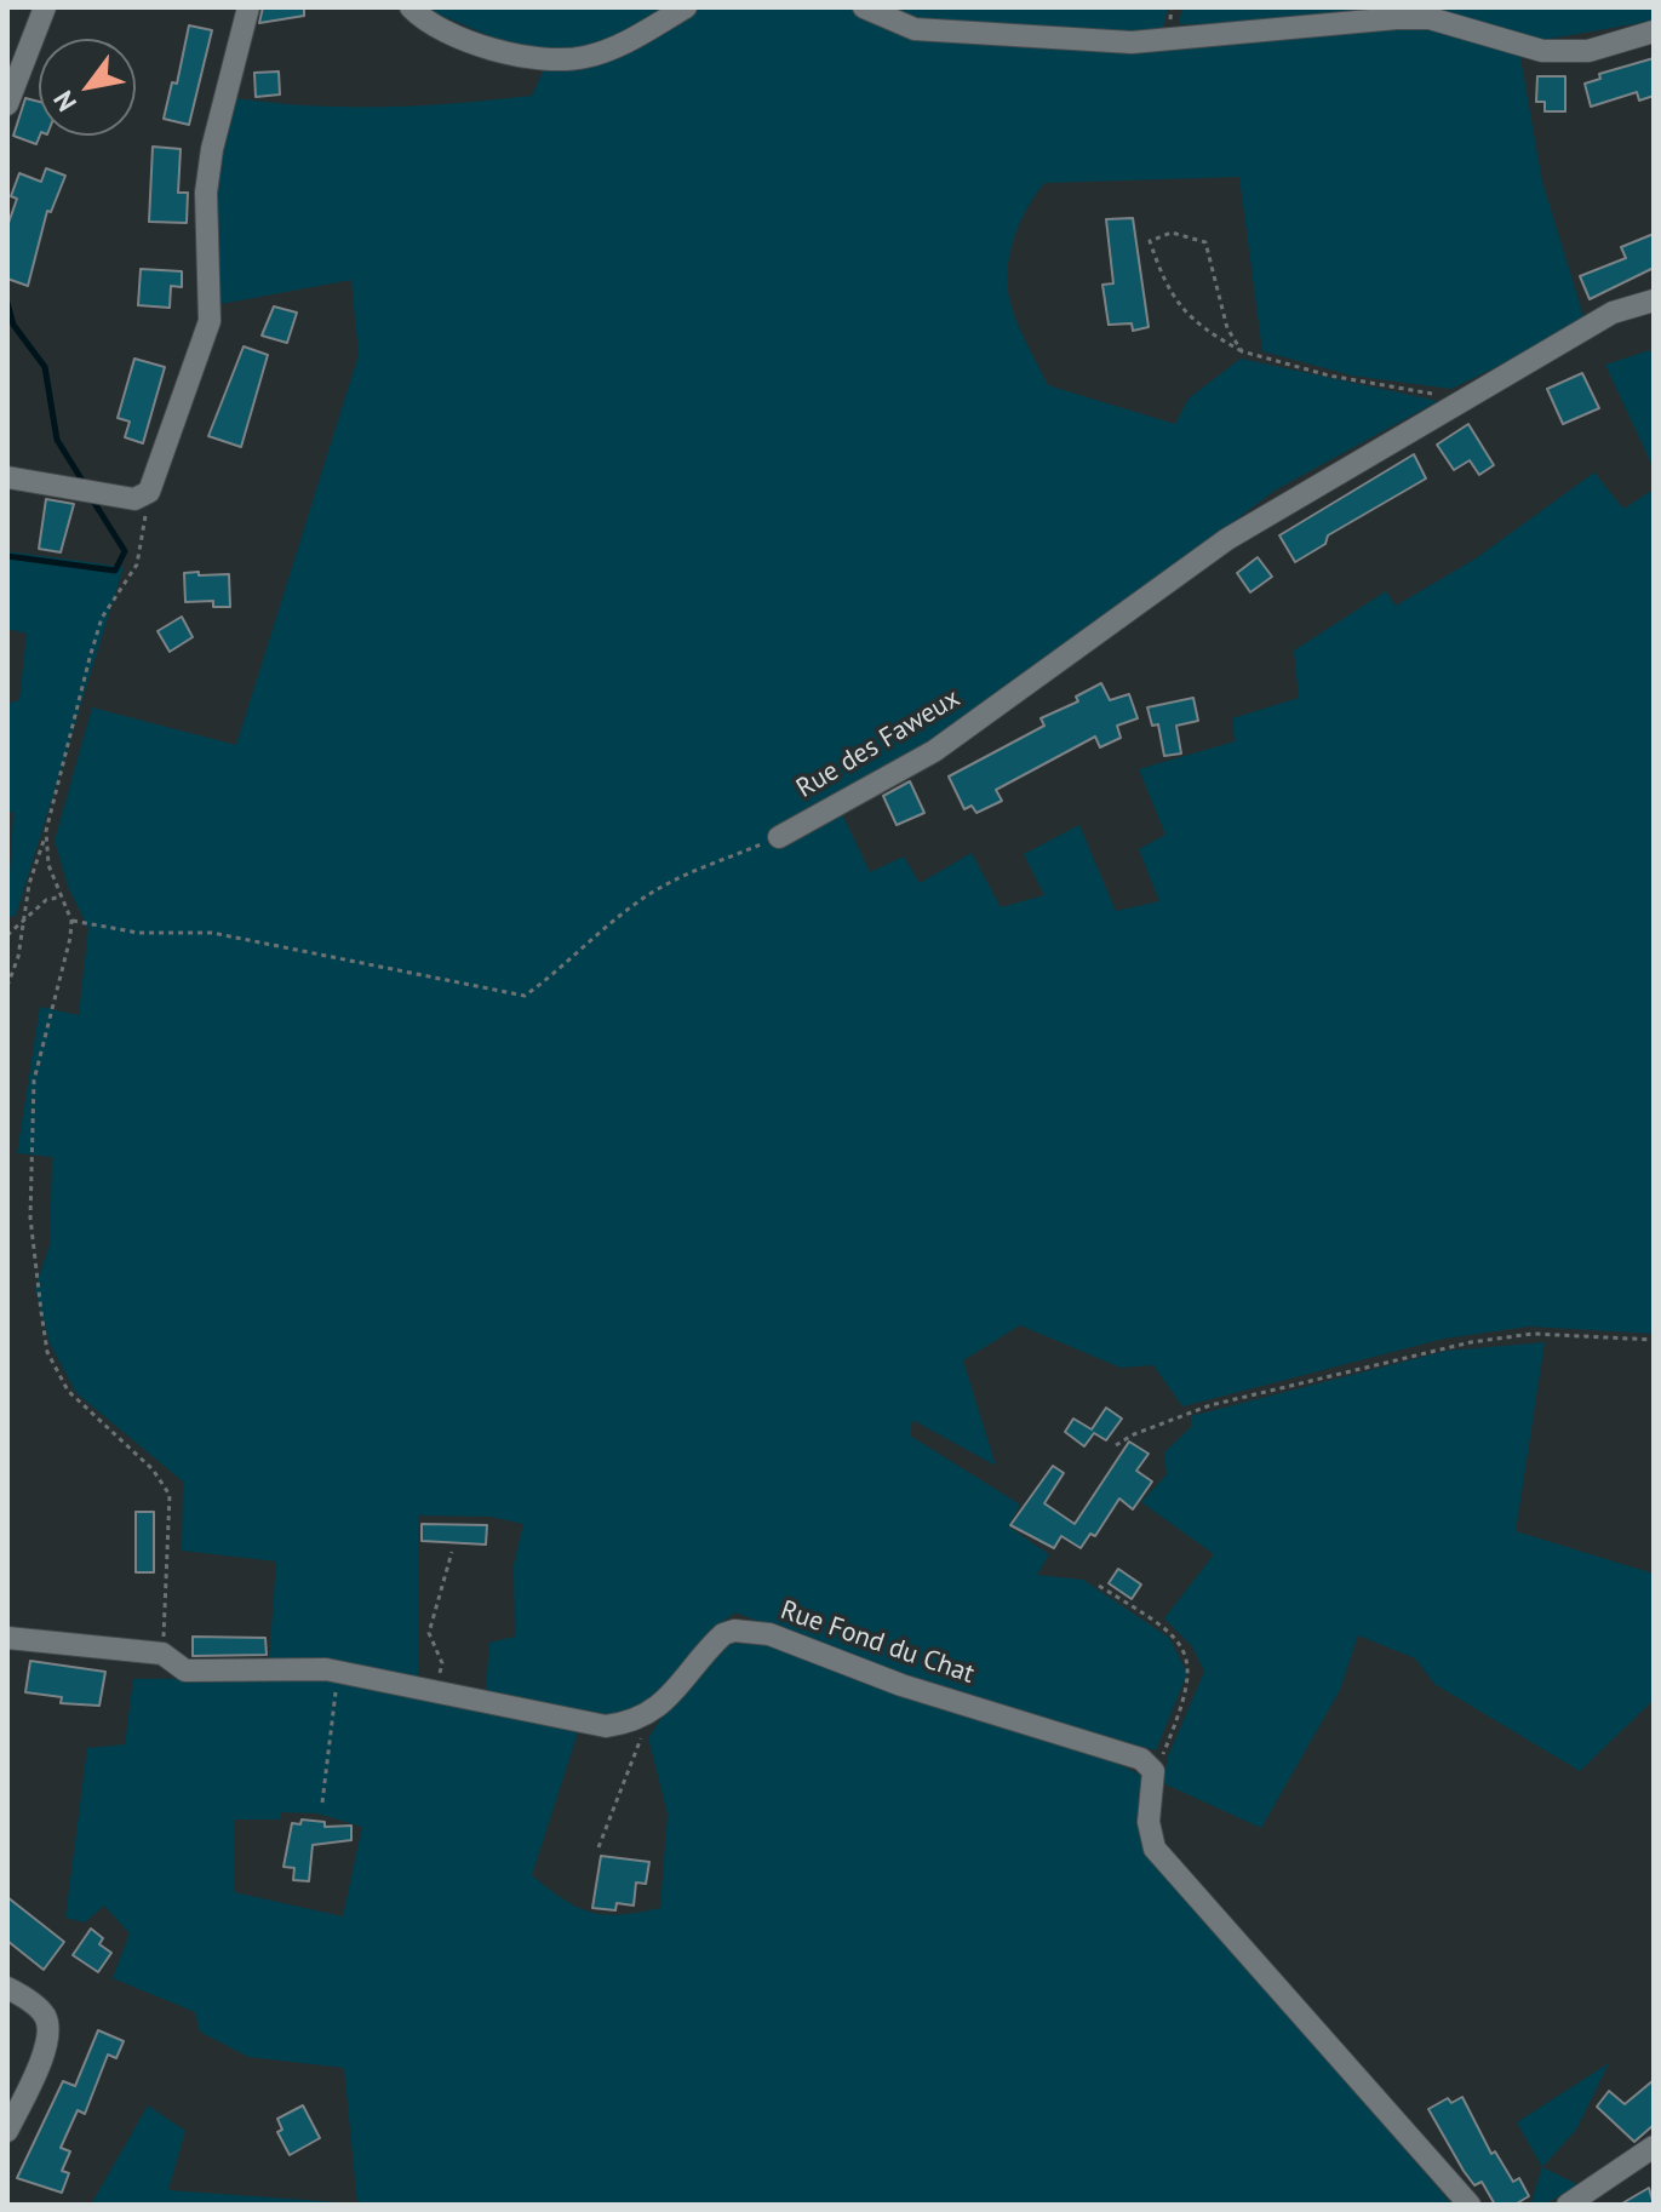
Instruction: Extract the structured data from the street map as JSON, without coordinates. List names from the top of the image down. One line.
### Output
{"streets":{"street":["Rue des Faweux","Rue Fond du Chat"]},"north":"bottom left"}
